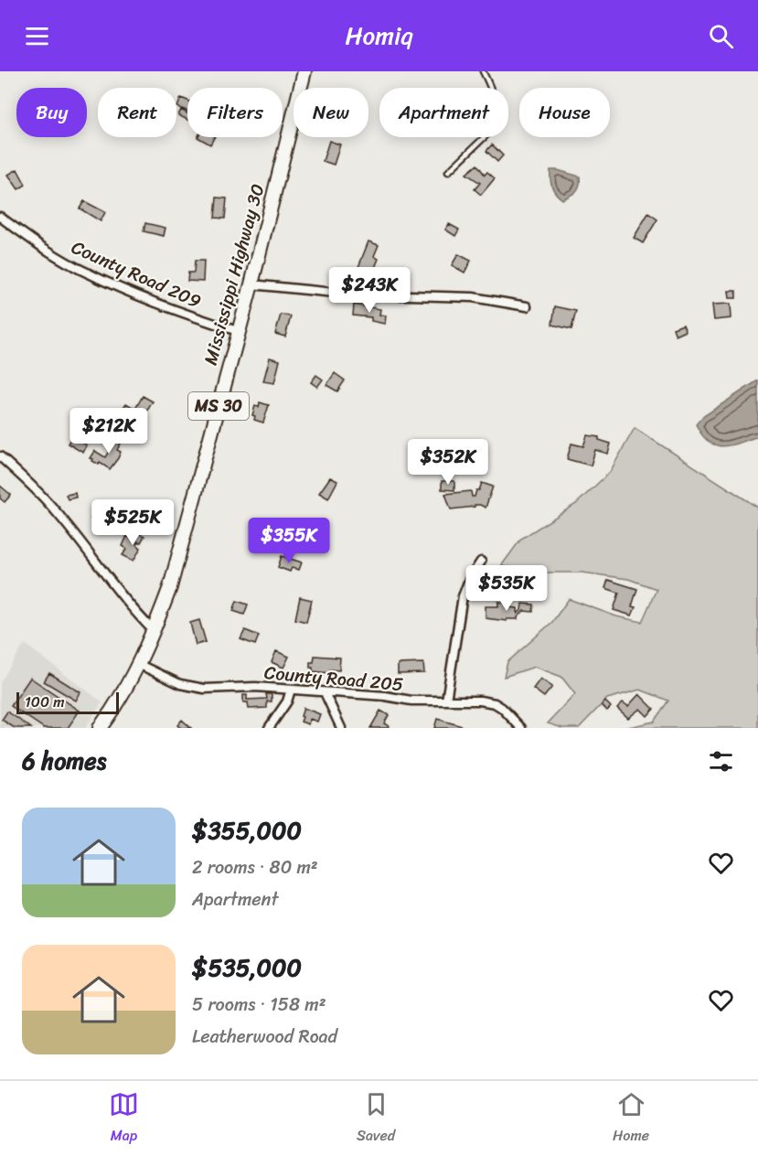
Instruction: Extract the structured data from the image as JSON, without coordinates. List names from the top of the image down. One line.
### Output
{"streets":{"main road":["Mississippi Highway 30","MS 30"],"street":["County Road 209","County Road 205"]},"crossings":[["County Road 209","Mississippi Highway 30"],["Mississippi Highway 30","County Road 205"]],"scale_bar":"100 m","page":{"header":"Homiq","chip":["Buy","Rent","Filters","New","Apartment","House"],"price":["$243K","$212K","$352K","$525K","$355K","$535K"],"scale":"100 m","heading":"6 homes","list":[{"name":"$355,000","note":"2 rooms · 80 m² · Apartment"},{"name":"$535,000","note":"5 rooms · 158 m² · Leatherwood Road"}],"tabs":["Map","Saved","Home"]}}
